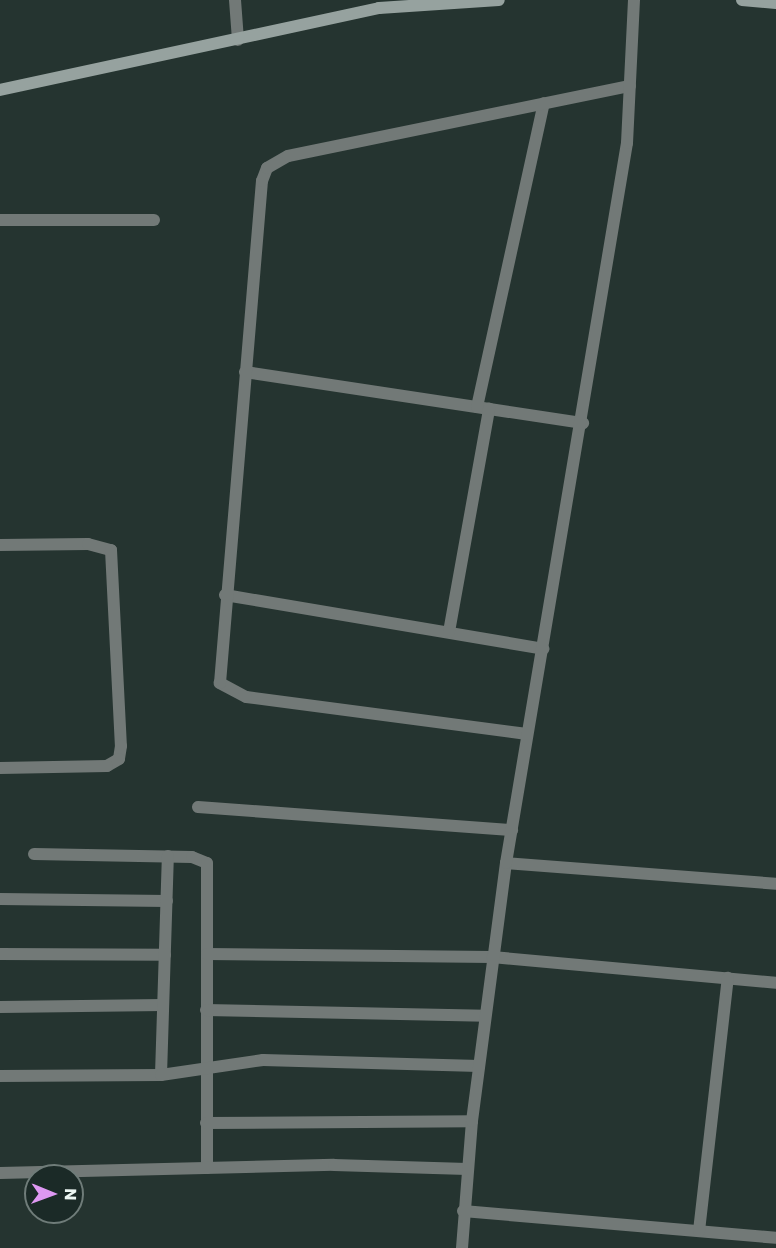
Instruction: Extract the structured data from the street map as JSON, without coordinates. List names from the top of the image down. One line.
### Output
{"north":"right"}
